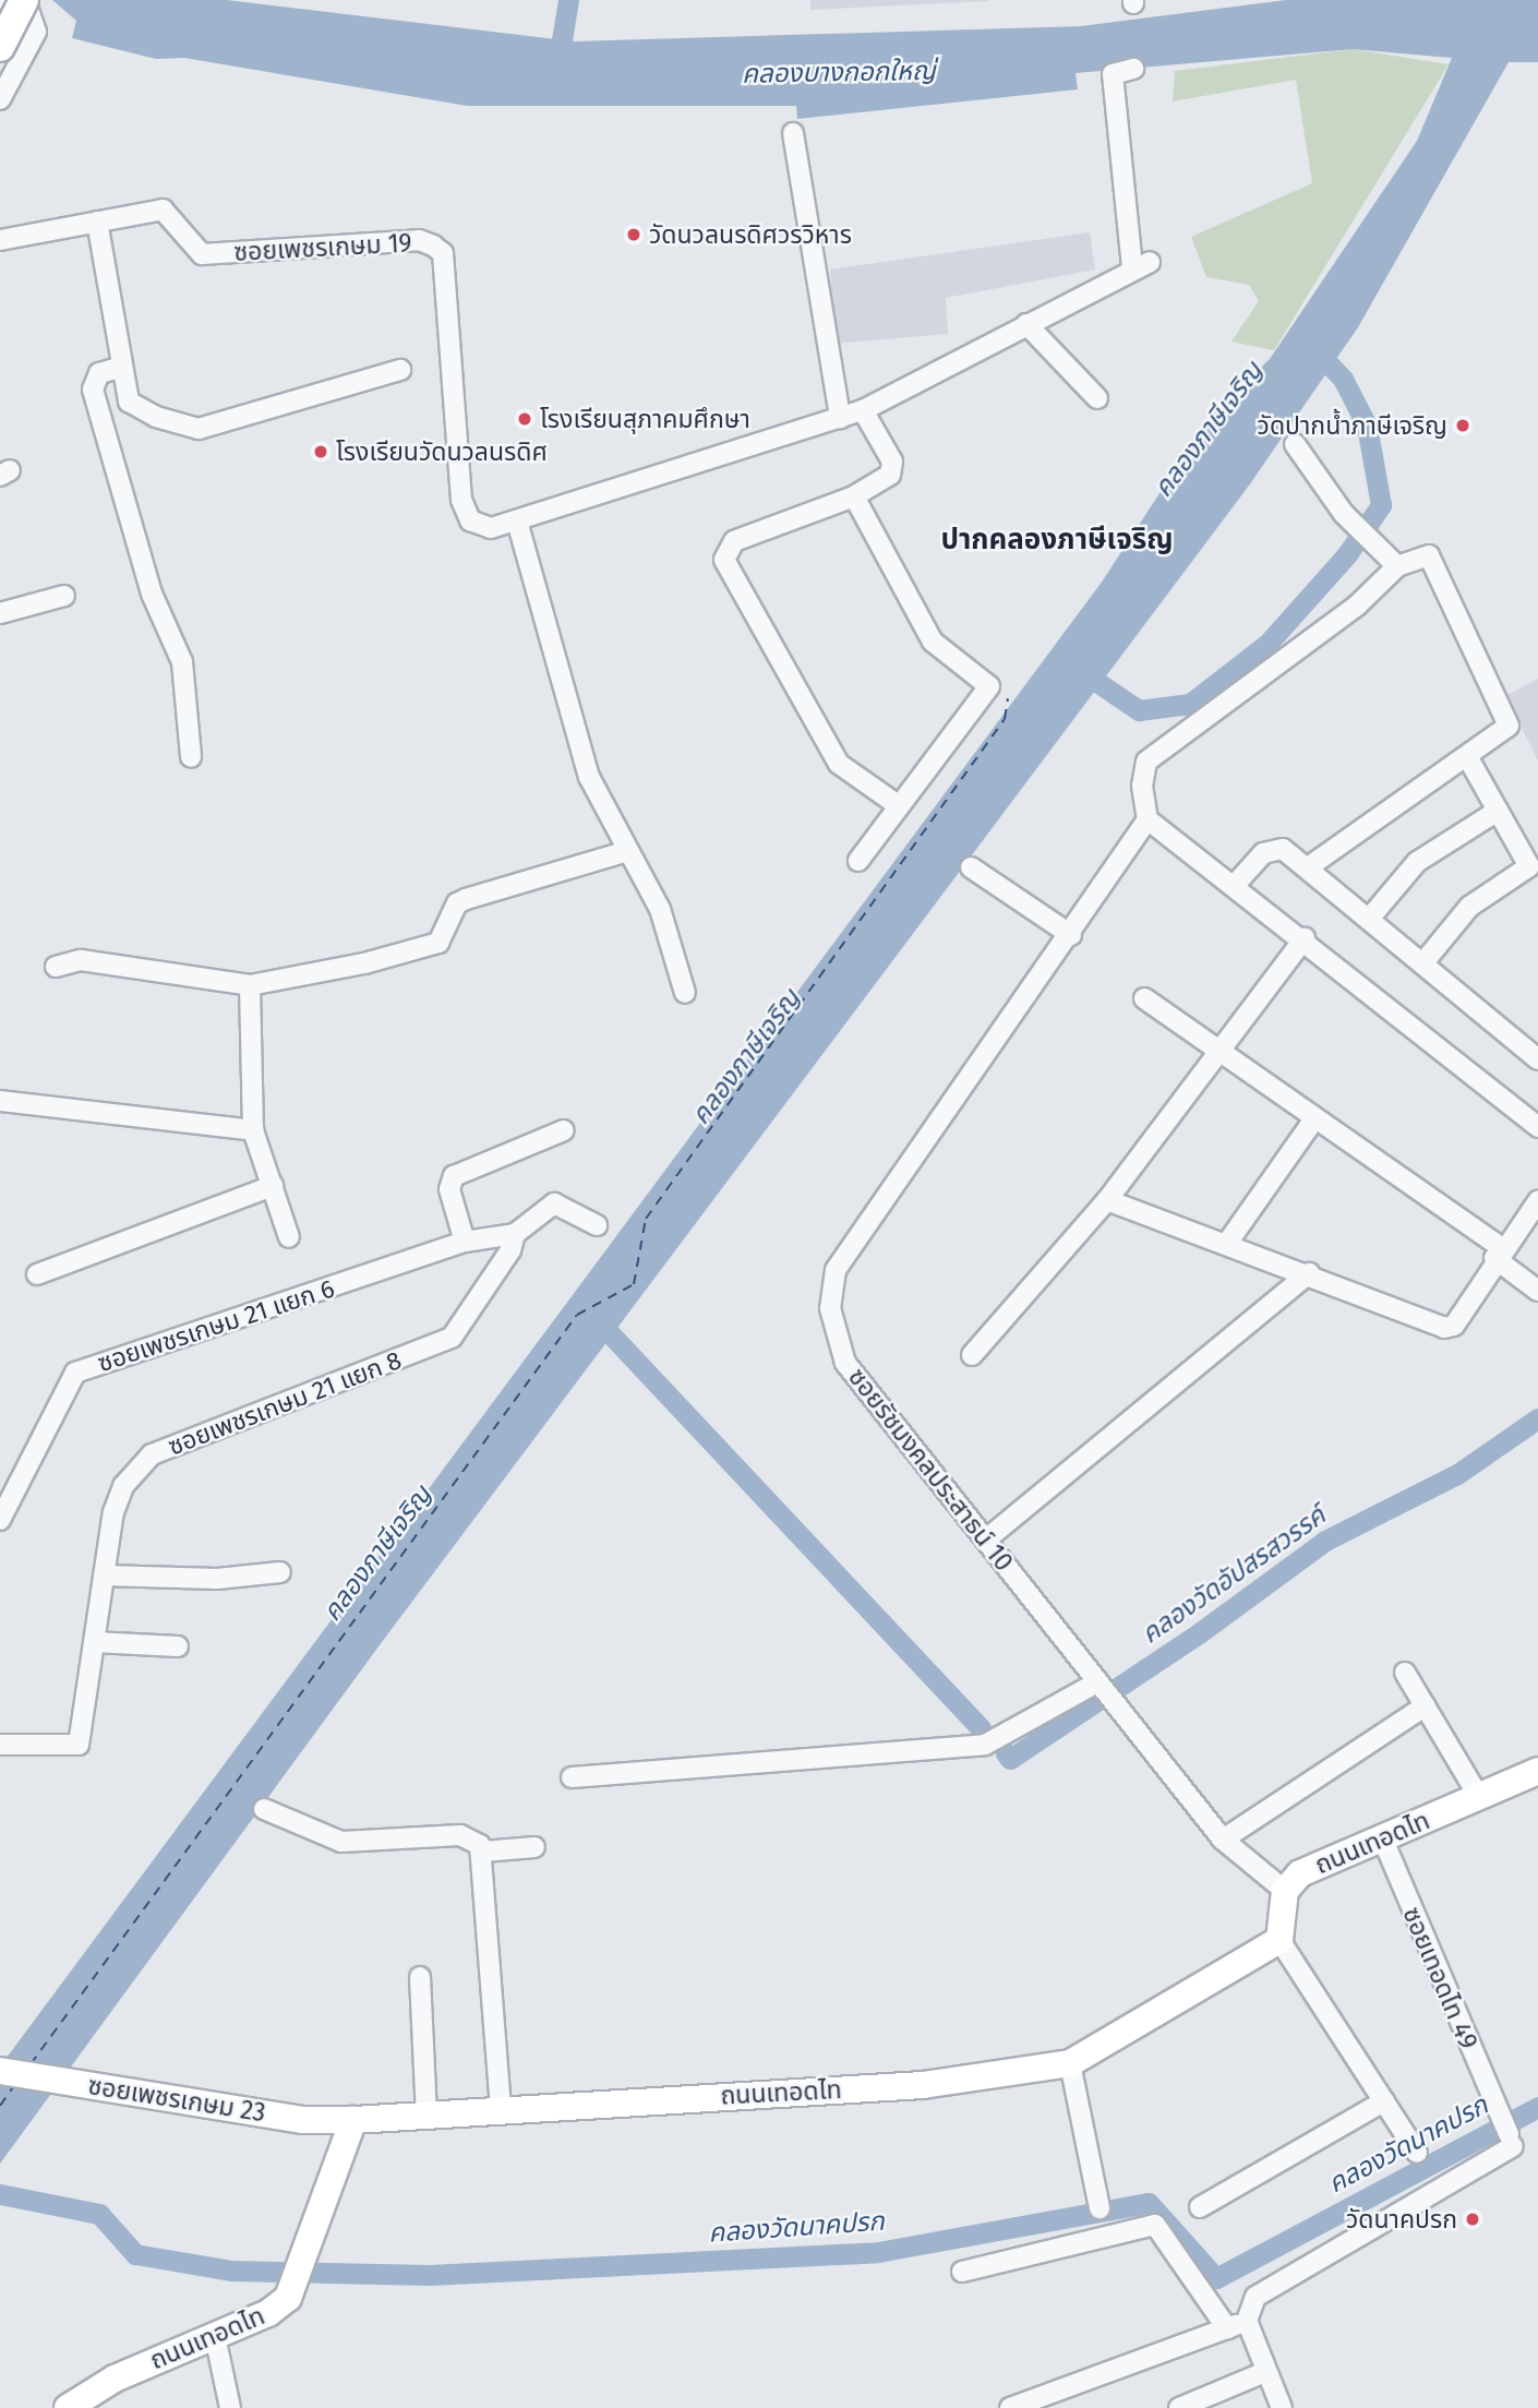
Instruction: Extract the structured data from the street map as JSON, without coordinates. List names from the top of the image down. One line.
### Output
{"streets":{"main road":["ถนนเทอดไท","ซอยเพชรเกษม 23"],"street":["ซอยเพชรเกษม 19","ซอยเพชรเกษม 21 แยก 6","ซอยเพชรเกษม 21 แยก 8","ซอยรัชมงคลประสาธน์ 10","ซอยเทอดไท 49"]},"crossings":[["ซอยเพชรเกษม 21 แยก 6","ซอยเพชรเกษม 21 แยก 8"],["ซอยรัชมงคลประสาธน์ 10","ถนนเทอดไท"],["ถนนเทอดไท","ซอยเทอดไท 49"],["ถนนเทอดไท","ซอยเพชรเกษม 23"]],"districts":["ปากคลองภาษีเจริญ"],"water":["คลองบางกอกใหญ่","คลองภาษีเจริญ","คลองวัดอัปสรสวรรค์","คลองวัดนาคปรก"],"places":["วัดนวลนรดิศวรวิหาร","โรงเรียนสุภาคมศึกษา","วัดปากน้ำภาษีเจริญ","โรงเรียนวัดนวลนรดิศ","วัดนาคปรก"]}
